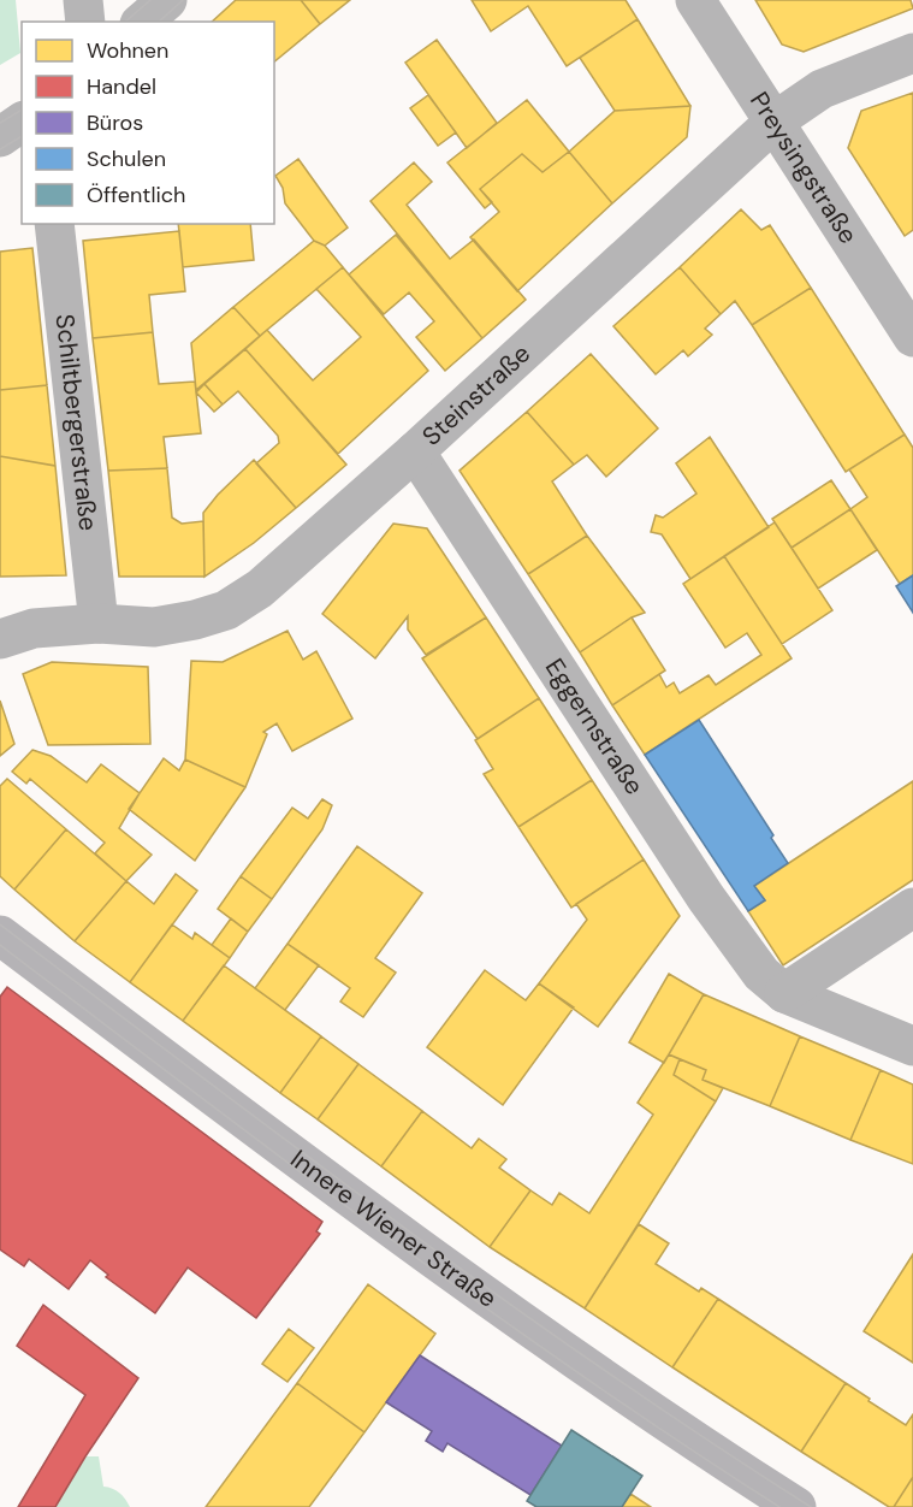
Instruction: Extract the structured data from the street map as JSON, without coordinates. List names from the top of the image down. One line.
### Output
{"streets":{"main road":["Innere Wiener Straße"],"street":["Preysingstraße","Steinstraße","Schiltbergerstraße","Eggernstraße"]},"crossings":[["Preysingstraße","Steinstraße"],["Steinstraße","Schiltbergerstraße"],["Steinstraße","Eggernstraße"]],"legend":["Wohnen","Handel","Büros","Schulen","Öffentlich"]}
